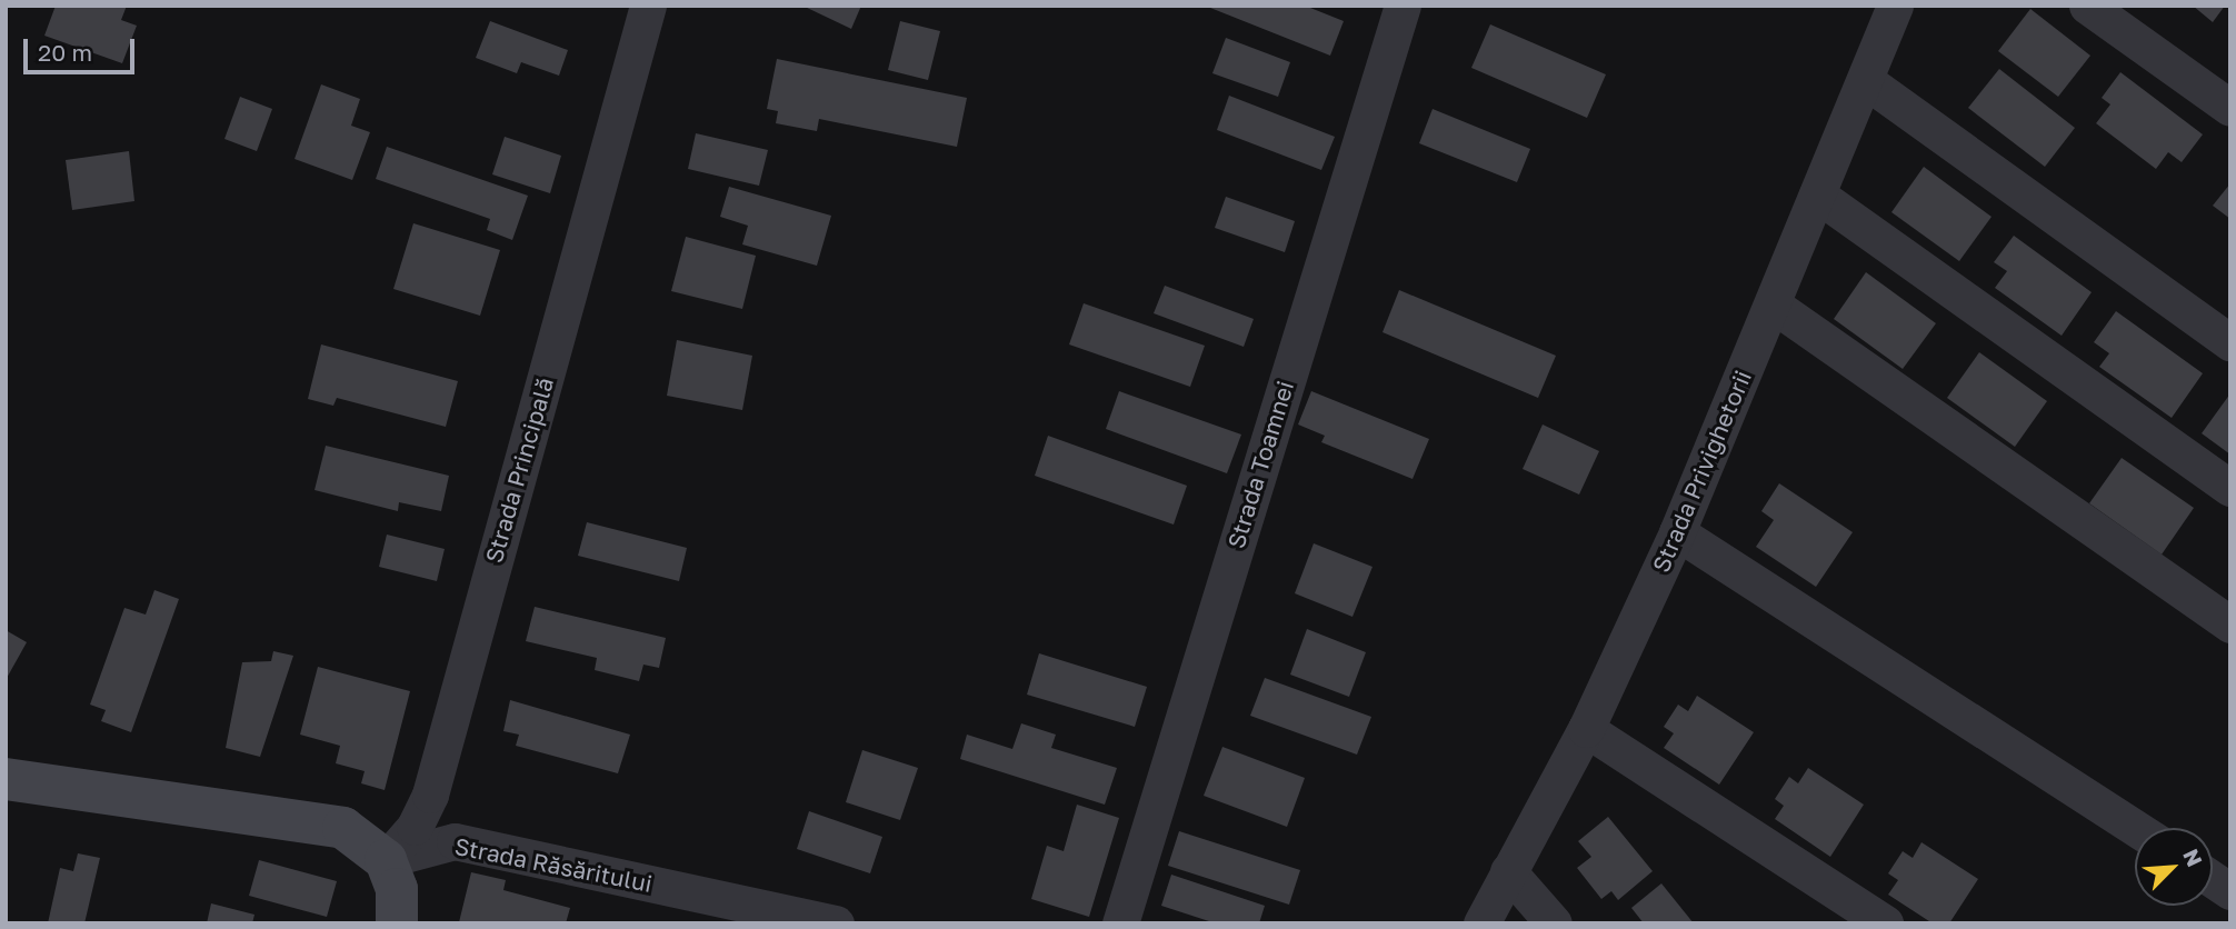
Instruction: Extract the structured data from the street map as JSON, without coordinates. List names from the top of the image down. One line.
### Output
{"streets":{"street":["Strada Toamnei","Strada Principală","Strada Privighetorii","Strada Răsăritului"]},"crossings":[["Strada Principală","Strada Răsăritului"]],"scale_bar":"20 m","north":"top right"}
